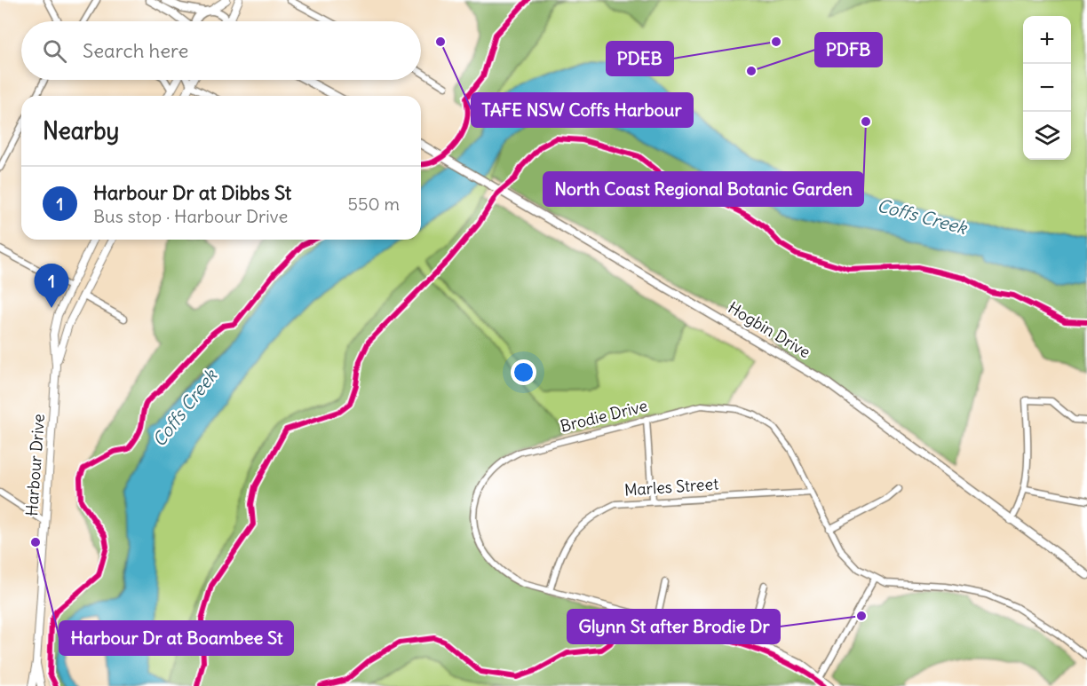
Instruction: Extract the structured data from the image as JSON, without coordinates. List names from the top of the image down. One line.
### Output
{"streets":{"main road":["Hogbin Drive"],"street":["Brodie Drive","Harbour Drive","Marles Street"]},"crossings":[["Brodie Drive","Marles Street"]],"water":["Coffs Creek"],"places":["TAFE NSW Coffs Harbour","PDEB","PDFB","North Coast Regional Botanic Garden","Harbour Dr at Boambee St","Glynn St after Brodie Dr"],"page":{"map_buttons":["+","−"],"search":"Search here","heading":"Nearby","list":[{"mark":"1","name":"Harbour Dr at Dibbs St","note":"Bus stop · Harbour Drive","value":"550 m"}],"pins":"1"}}
